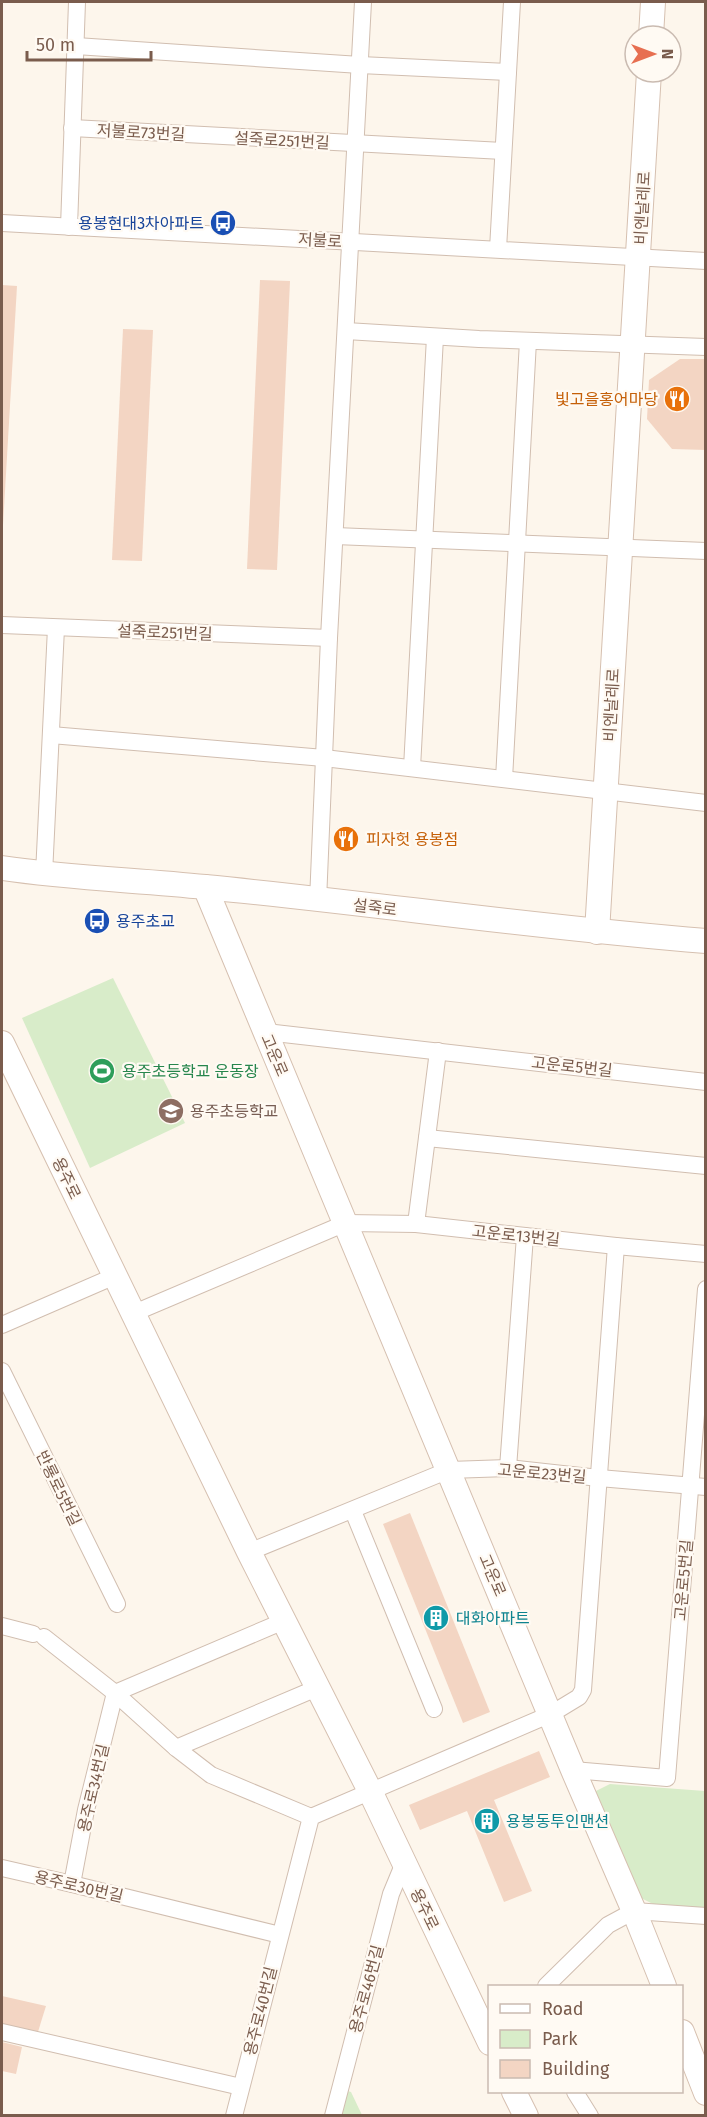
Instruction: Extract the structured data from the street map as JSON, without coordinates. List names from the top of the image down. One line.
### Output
{"streets":{"street":["저불로73번길","설죽로251번길","비엔날레로","저불로","설죽로","고운로","고운로5번길","용주로","고운로13번길","고운로23번길","반룡로5번길","용주로34번길","용주로30번길","용주로46번길","용주로40번길"]},"crossings":[["저불로73번길","설죽로251번길"],["저불로73번길","저불로"],["비엔날레로","저불로"],["비엔날레로","설죽로"],["설죽로","고운로"],["고운로","고운로5번길"],["고운로","고운로13번길"],["고운로","고운로23번길"],["고운로5번길","고운로23번길"],["용주로","용주로46번길"],["고운로13번길","고운로23번길"],["용주로34번길","용주로30번길"],["용주로30번길","용주로40번길"]],"places":{"bus stop":["용봉현대3차아파트","용주초교"],"restaurant":["빛고을홍어마당","피자헛 용봉점"],"sports":["용주초등학교 운동장"],"school or university":["용주초등학교"],"building":["대화아파트","용봉동투인맨션"]},"legend":["Road","Park","Building"],"scale_bar":"50 m","north":"right"}
